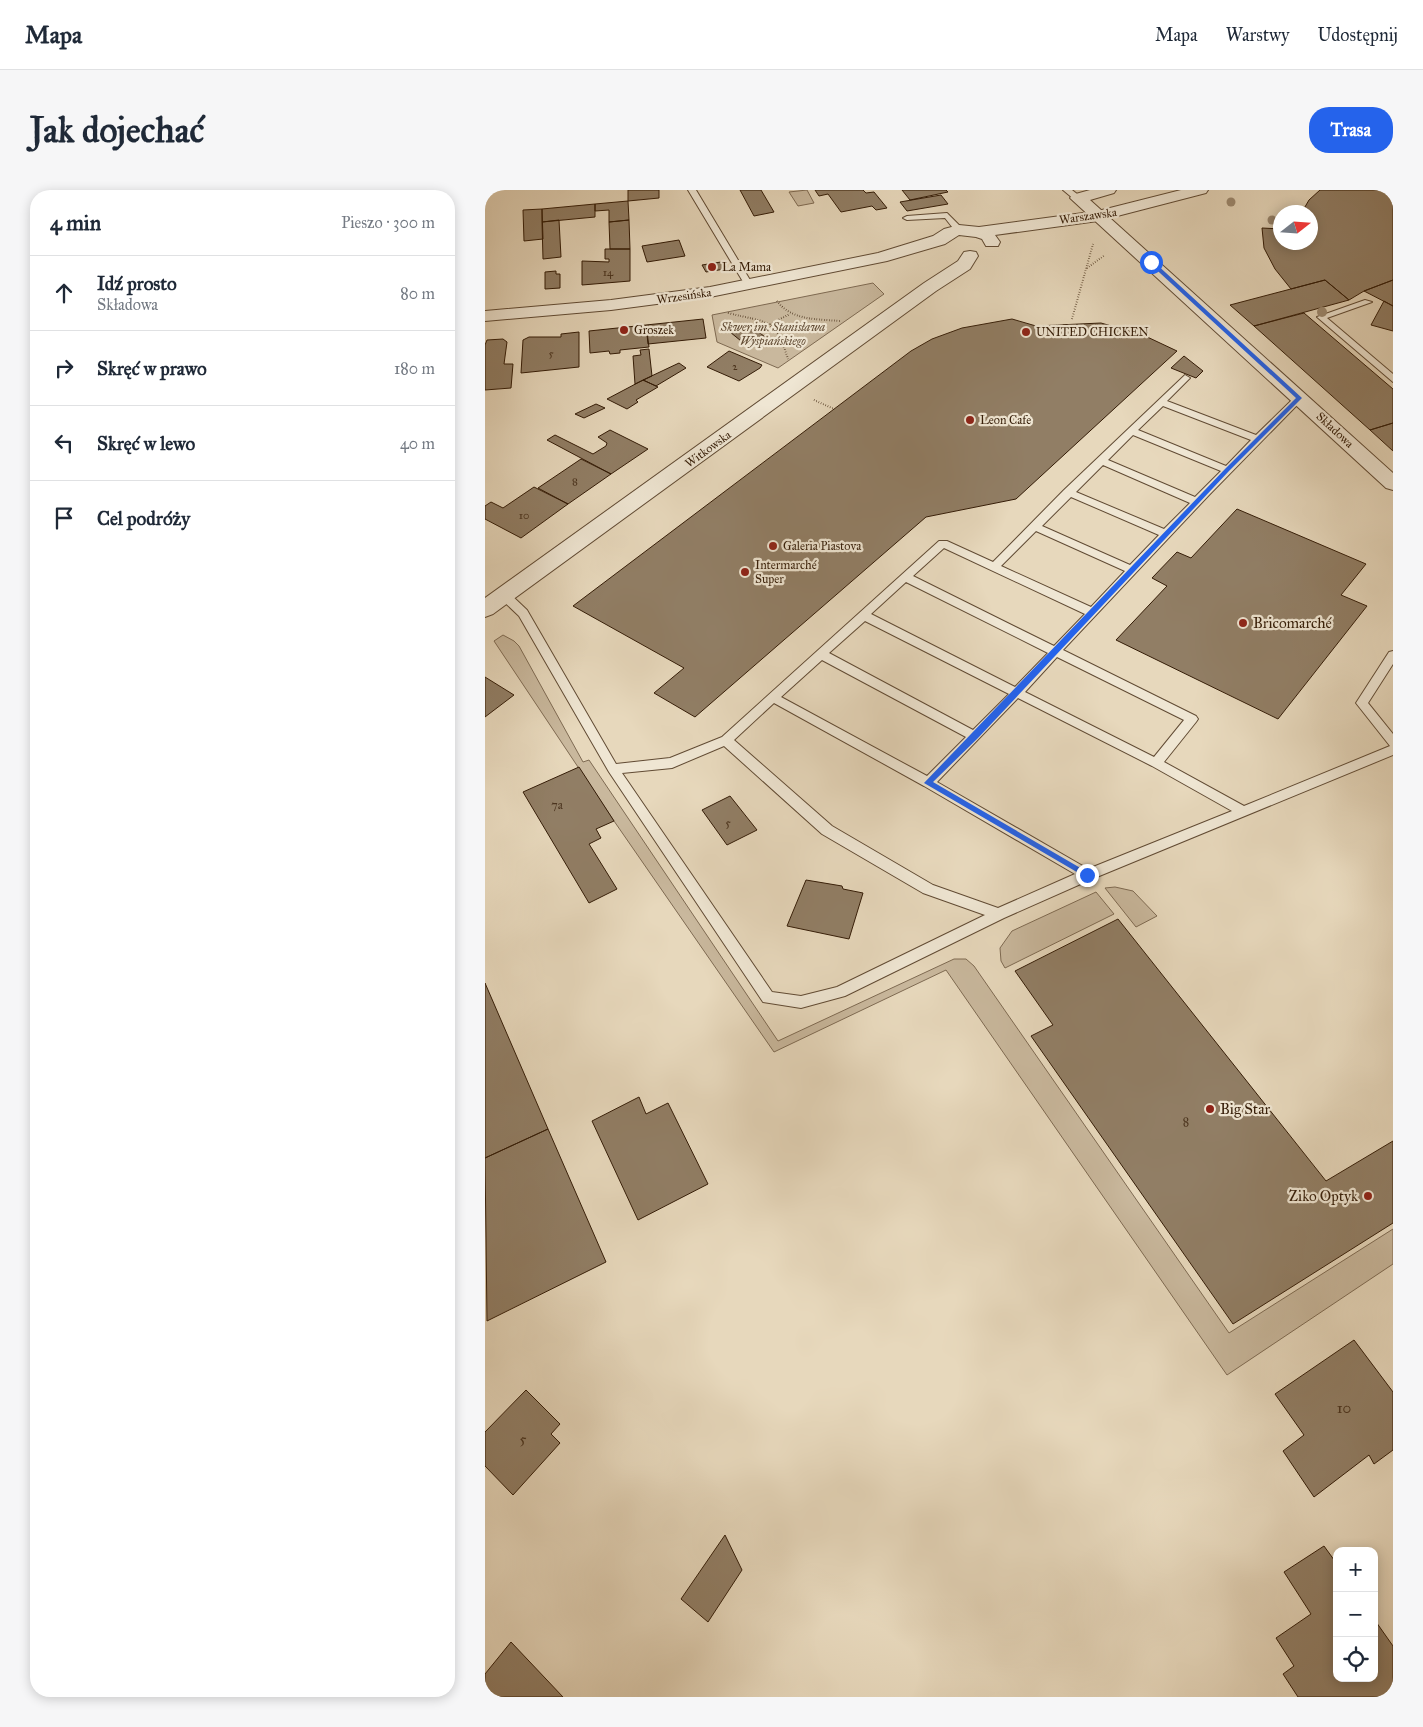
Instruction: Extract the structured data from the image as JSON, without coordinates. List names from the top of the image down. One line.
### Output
{"streets":{"street":["Warszawska","Wrzesińska","Składowa","Witkowska"]},"crossings":[["Warszawska","Składowa"],["Warszawska","Witkowska"]],"parks":["Skwer im. Stanisława Wyspiańskiego"],"places":["La Mama","Groszek","UNITED CHICKEN","Leon Cafe","Galeria Piastova","Intermarché Super","Bricomarché","Big Star","Ziko Optyk"],"house_numbers":["14","5","2","8","10","7a","5","8","10","5"],"north":"right","page":{"header":"Mapa","nav":["Mapa","Warstwy","Udostępnij"],"buttons":"Trasa","title":"Jak dojechać","heading":["4 min","Pieszo · 300 m"],"list":[["Idź prosto","Składowa","80 m"],["Skręć w prawo","180 m"],["Skręć w lewo","40 m"],"Cel podróży"],"map_buttons":["+","−"]}}
